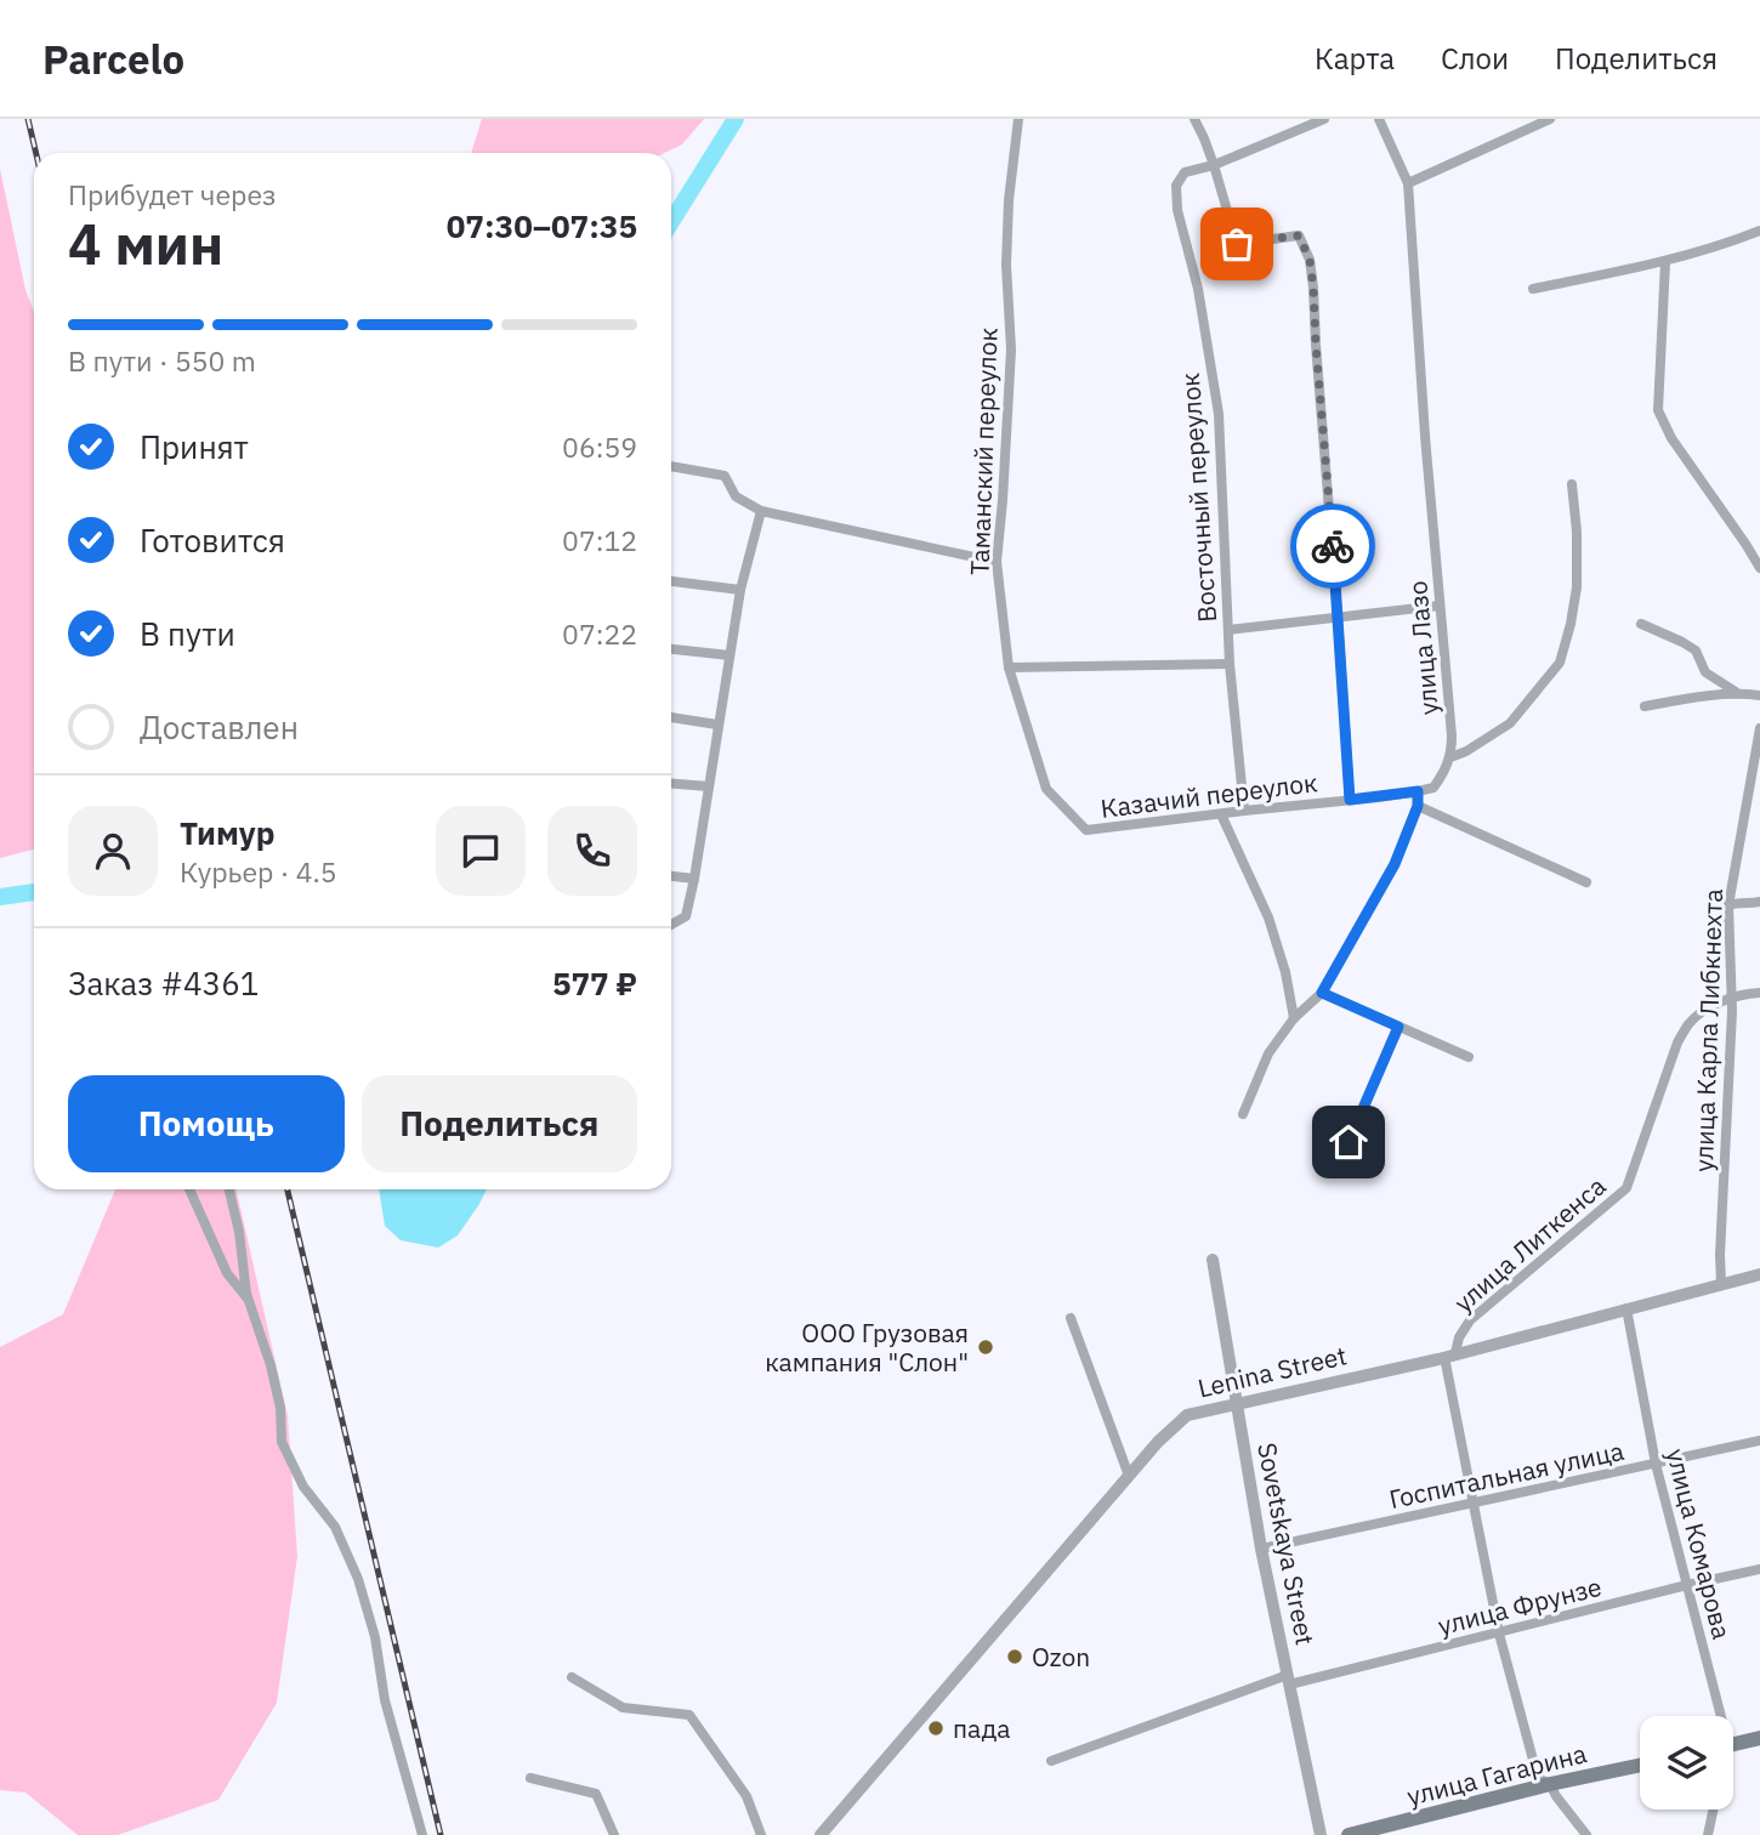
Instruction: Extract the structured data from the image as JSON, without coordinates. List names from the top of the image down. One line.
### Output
{"streets":{"main road":["улица Гагарина"],"street":["Таманский переулок","Восточный переулок","улица Лазо","Казачий переулок","улица Карла Либкнехта","улица Литкенса","Lenina Street","Госпитальная улица","Sovetskaya Street","улица Комарова","улица Фрунзе"]},"crossings":[["Таманский переулок","Казачий переулок"],["Восточный переулок","Казачий переулок"],["улица Карла Либкнехта","улица Литкенса"],["улица Карла Либкнехта","Lenina Street"],["улица Литкенса","Lenina Street"],["Lenina Street","Sovetskaya Street"],["Lenina Street","улица Комарова"],["Госпитальная улица","Sovetskaya Street"],["Госпитальная улица","улица Комарова"],["Sovetskaya Street","улица Фрунзе"],["улица Комарова","улица Фрунзе"]],"places":["ООО Грузовая кампания \"Слон\"","Ozon","пада"],"page":{"header":"Parcelo","nav":["Карта","Слои","Поделиться"],"heading":["4 мин","Прибудет через","07:30–07:35"],"panel":["Тимур","Курьер · 4.5","Заказ #4361","577 ₽"],"bar":"В пути · 550 m","list":[["Принят","06:59"],["Готовится","07:12"],["В пути","07:22"],"Доставлен"],"buttons":["Помощь","Поделиться"]}}
